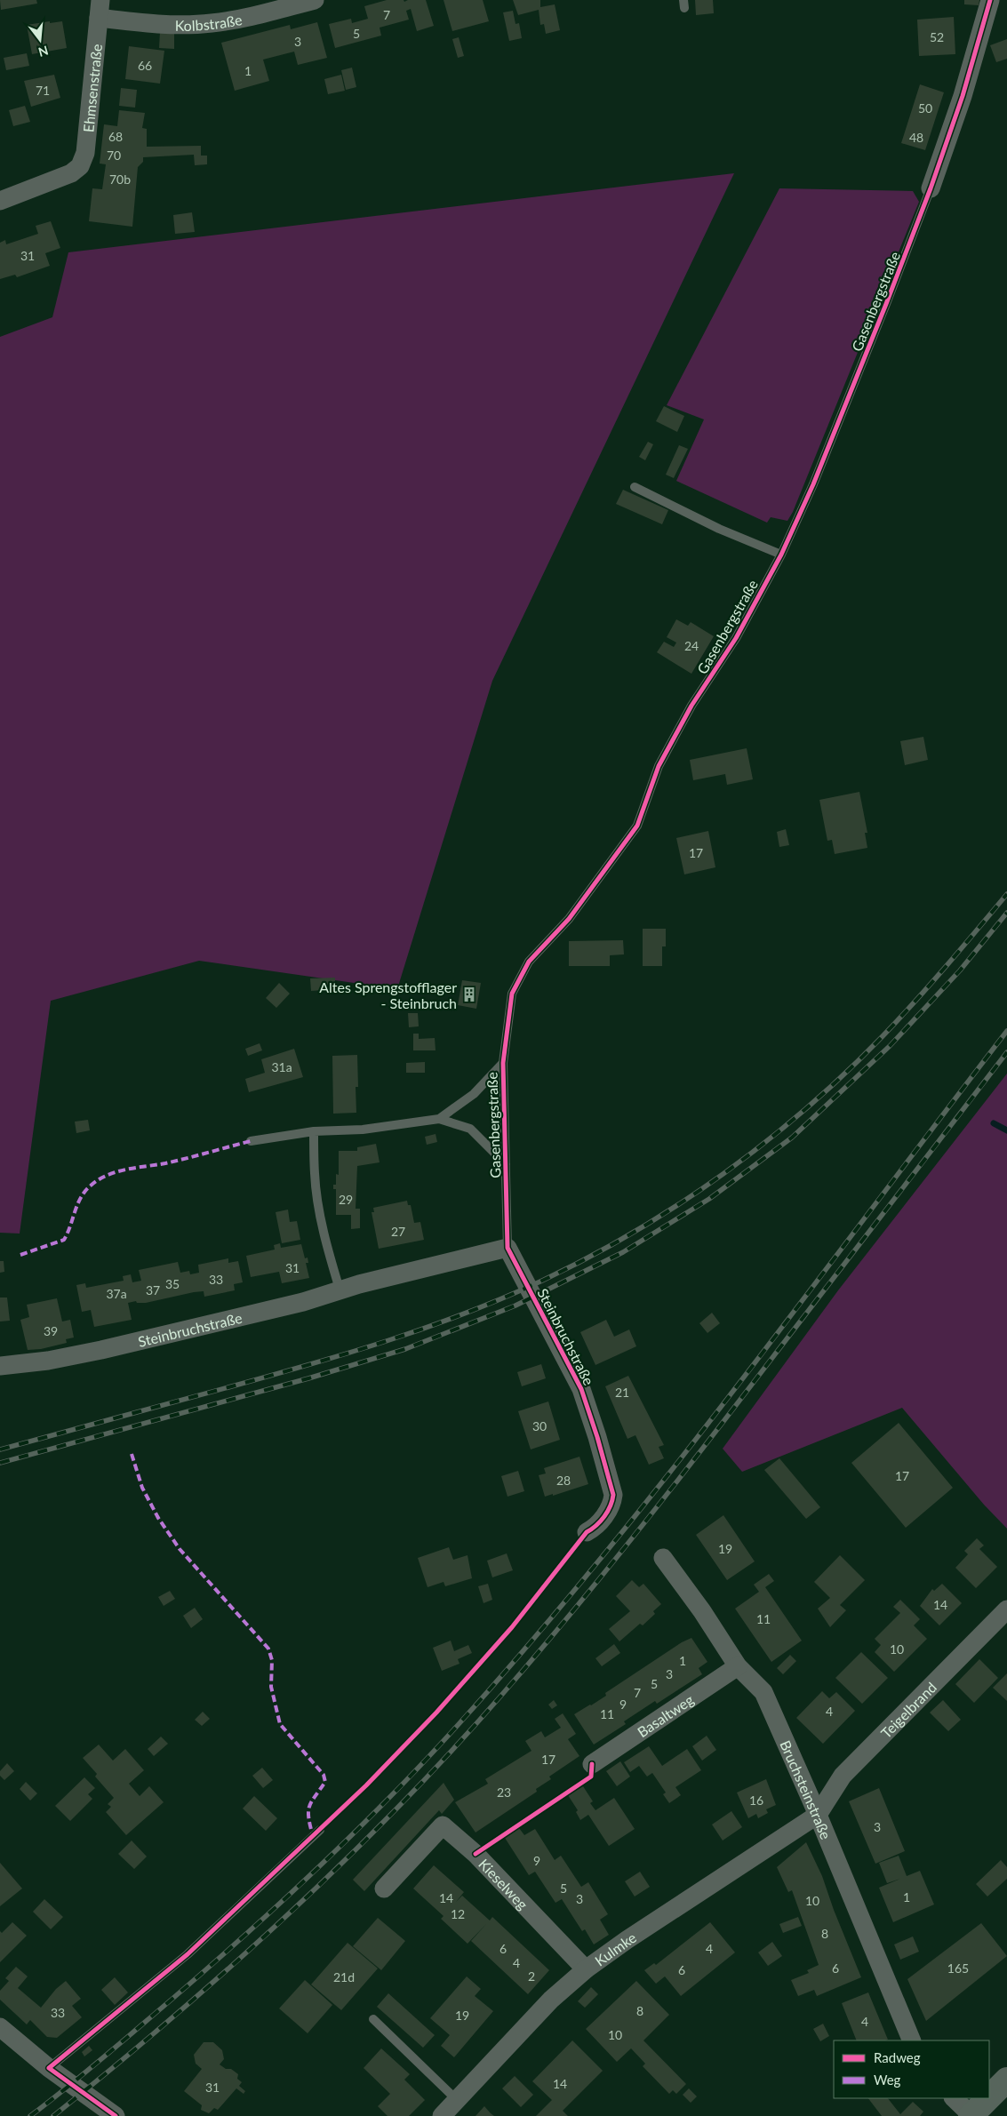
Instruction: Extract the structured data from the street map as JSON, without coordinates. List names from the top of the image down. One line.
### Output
{"streets":{"street":["Kolbstraße","Ehmsenstraße","Gasenbergstraße","Steinbruchstraße","Teigelbrand","Basaltweg","Bruchsteinstraße","Kieselweg","Kulmke"]},"crossings":[["Kolbstraße","Ehmsenstraße"],["Gasenbergstraße","Steinbruchstraße"],["Teigelbrand","Bruchsteinstraße"],["Teigelbrand","Kulmke"],["Basaltweg","Bruchsteinstraße"],["Bruchsteinstraße","Kulmke"],["Kieselweg","Kulmke"]],"places":{"building":["Altes Sprengstofflager - Steinbruch"]},"house_numbers":["7","5","52","3","66","1","71","50","68","48","70","70b","31","24","17","31a","29","27","31","33","35","37","37a","39","21","30","17","28","19","14","11","10","1","3","5","7","9","4","11","17","23","16","3","9","5","1","14","3","10","12","8","6","4","4","6","165","6","2","21d","8","33","19","4","10","14","31"],"legend":["Radweg","Weg"],"north":"bottom"}
